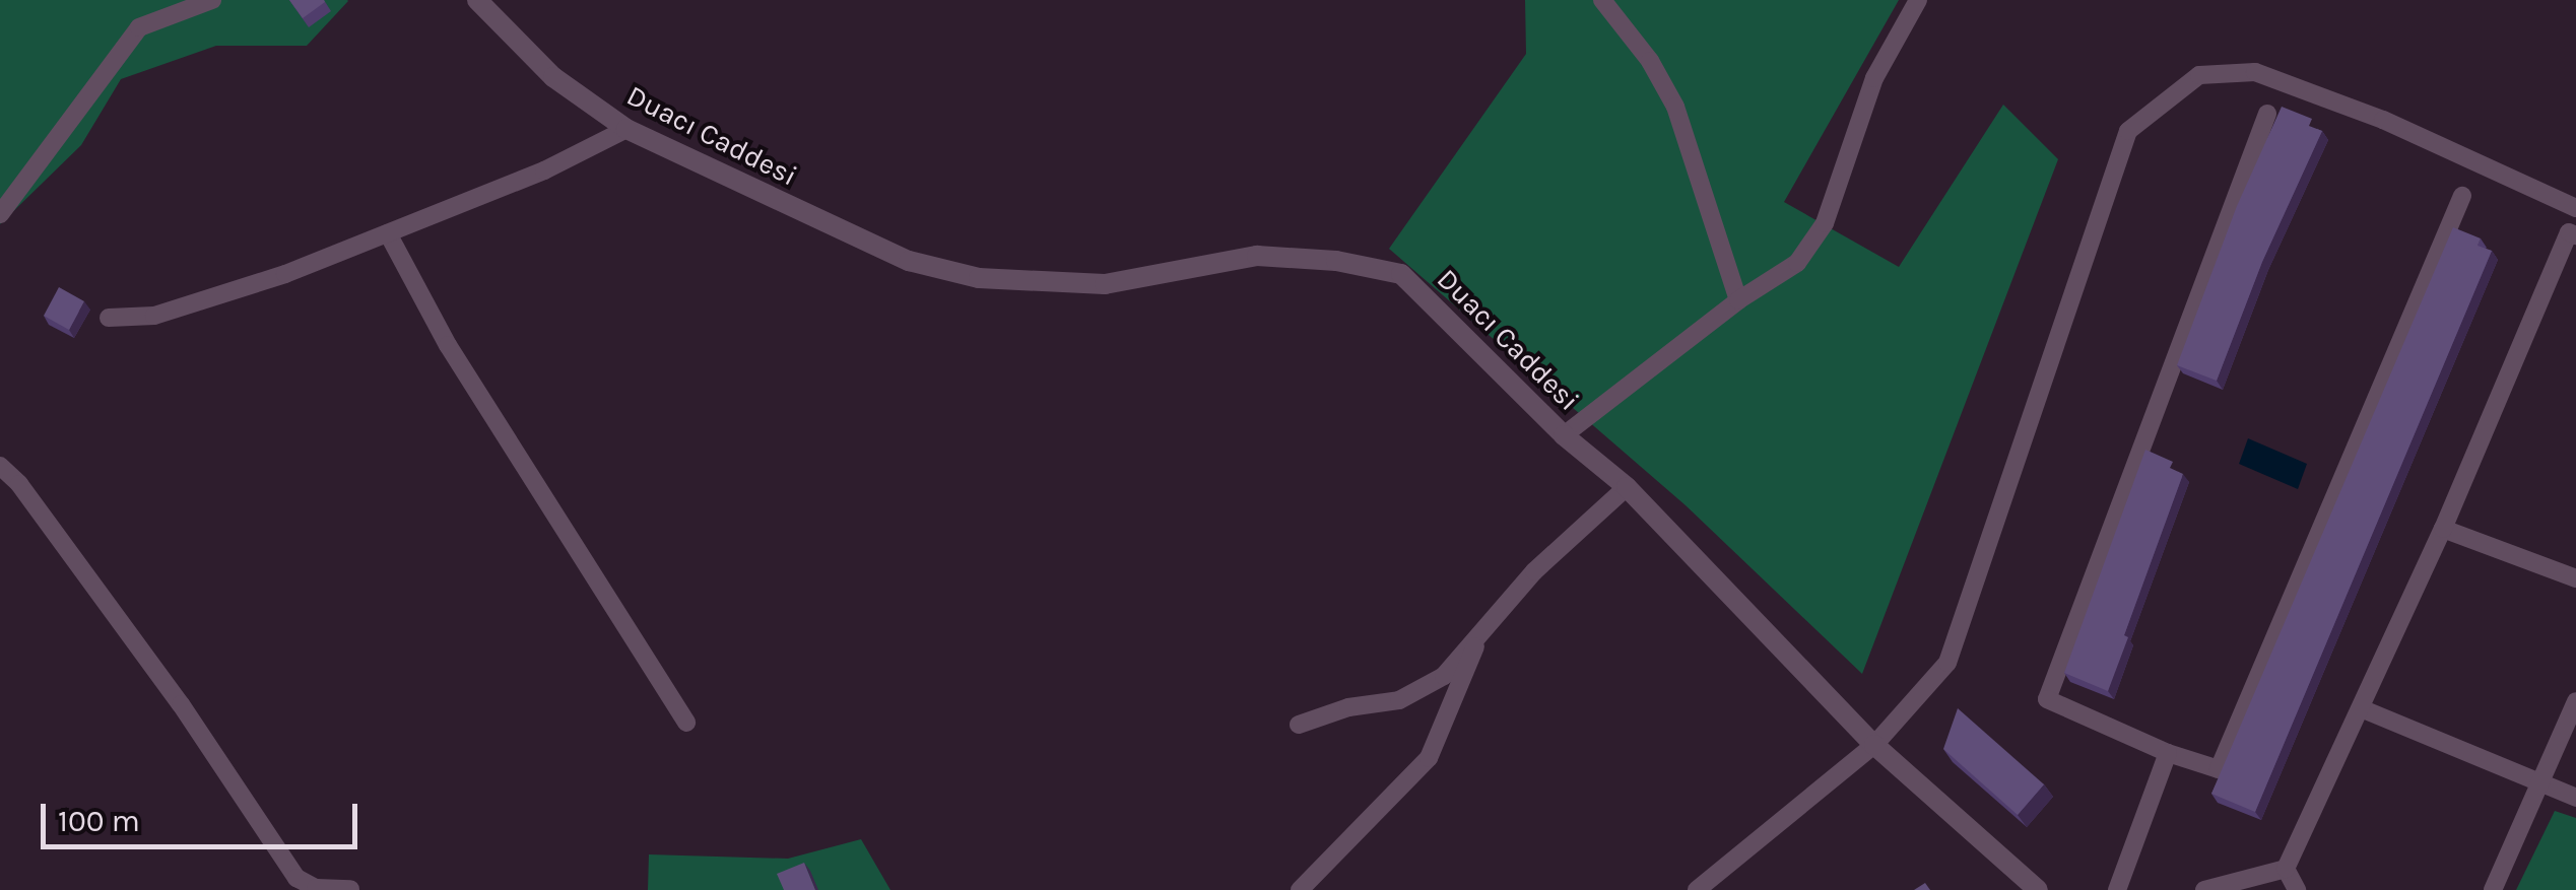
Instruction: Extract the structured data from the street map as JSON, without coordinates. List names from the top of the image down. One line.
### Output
{"streets":{"street":["Duacı Caddesi"]},"scale_bar":"100 m"}
